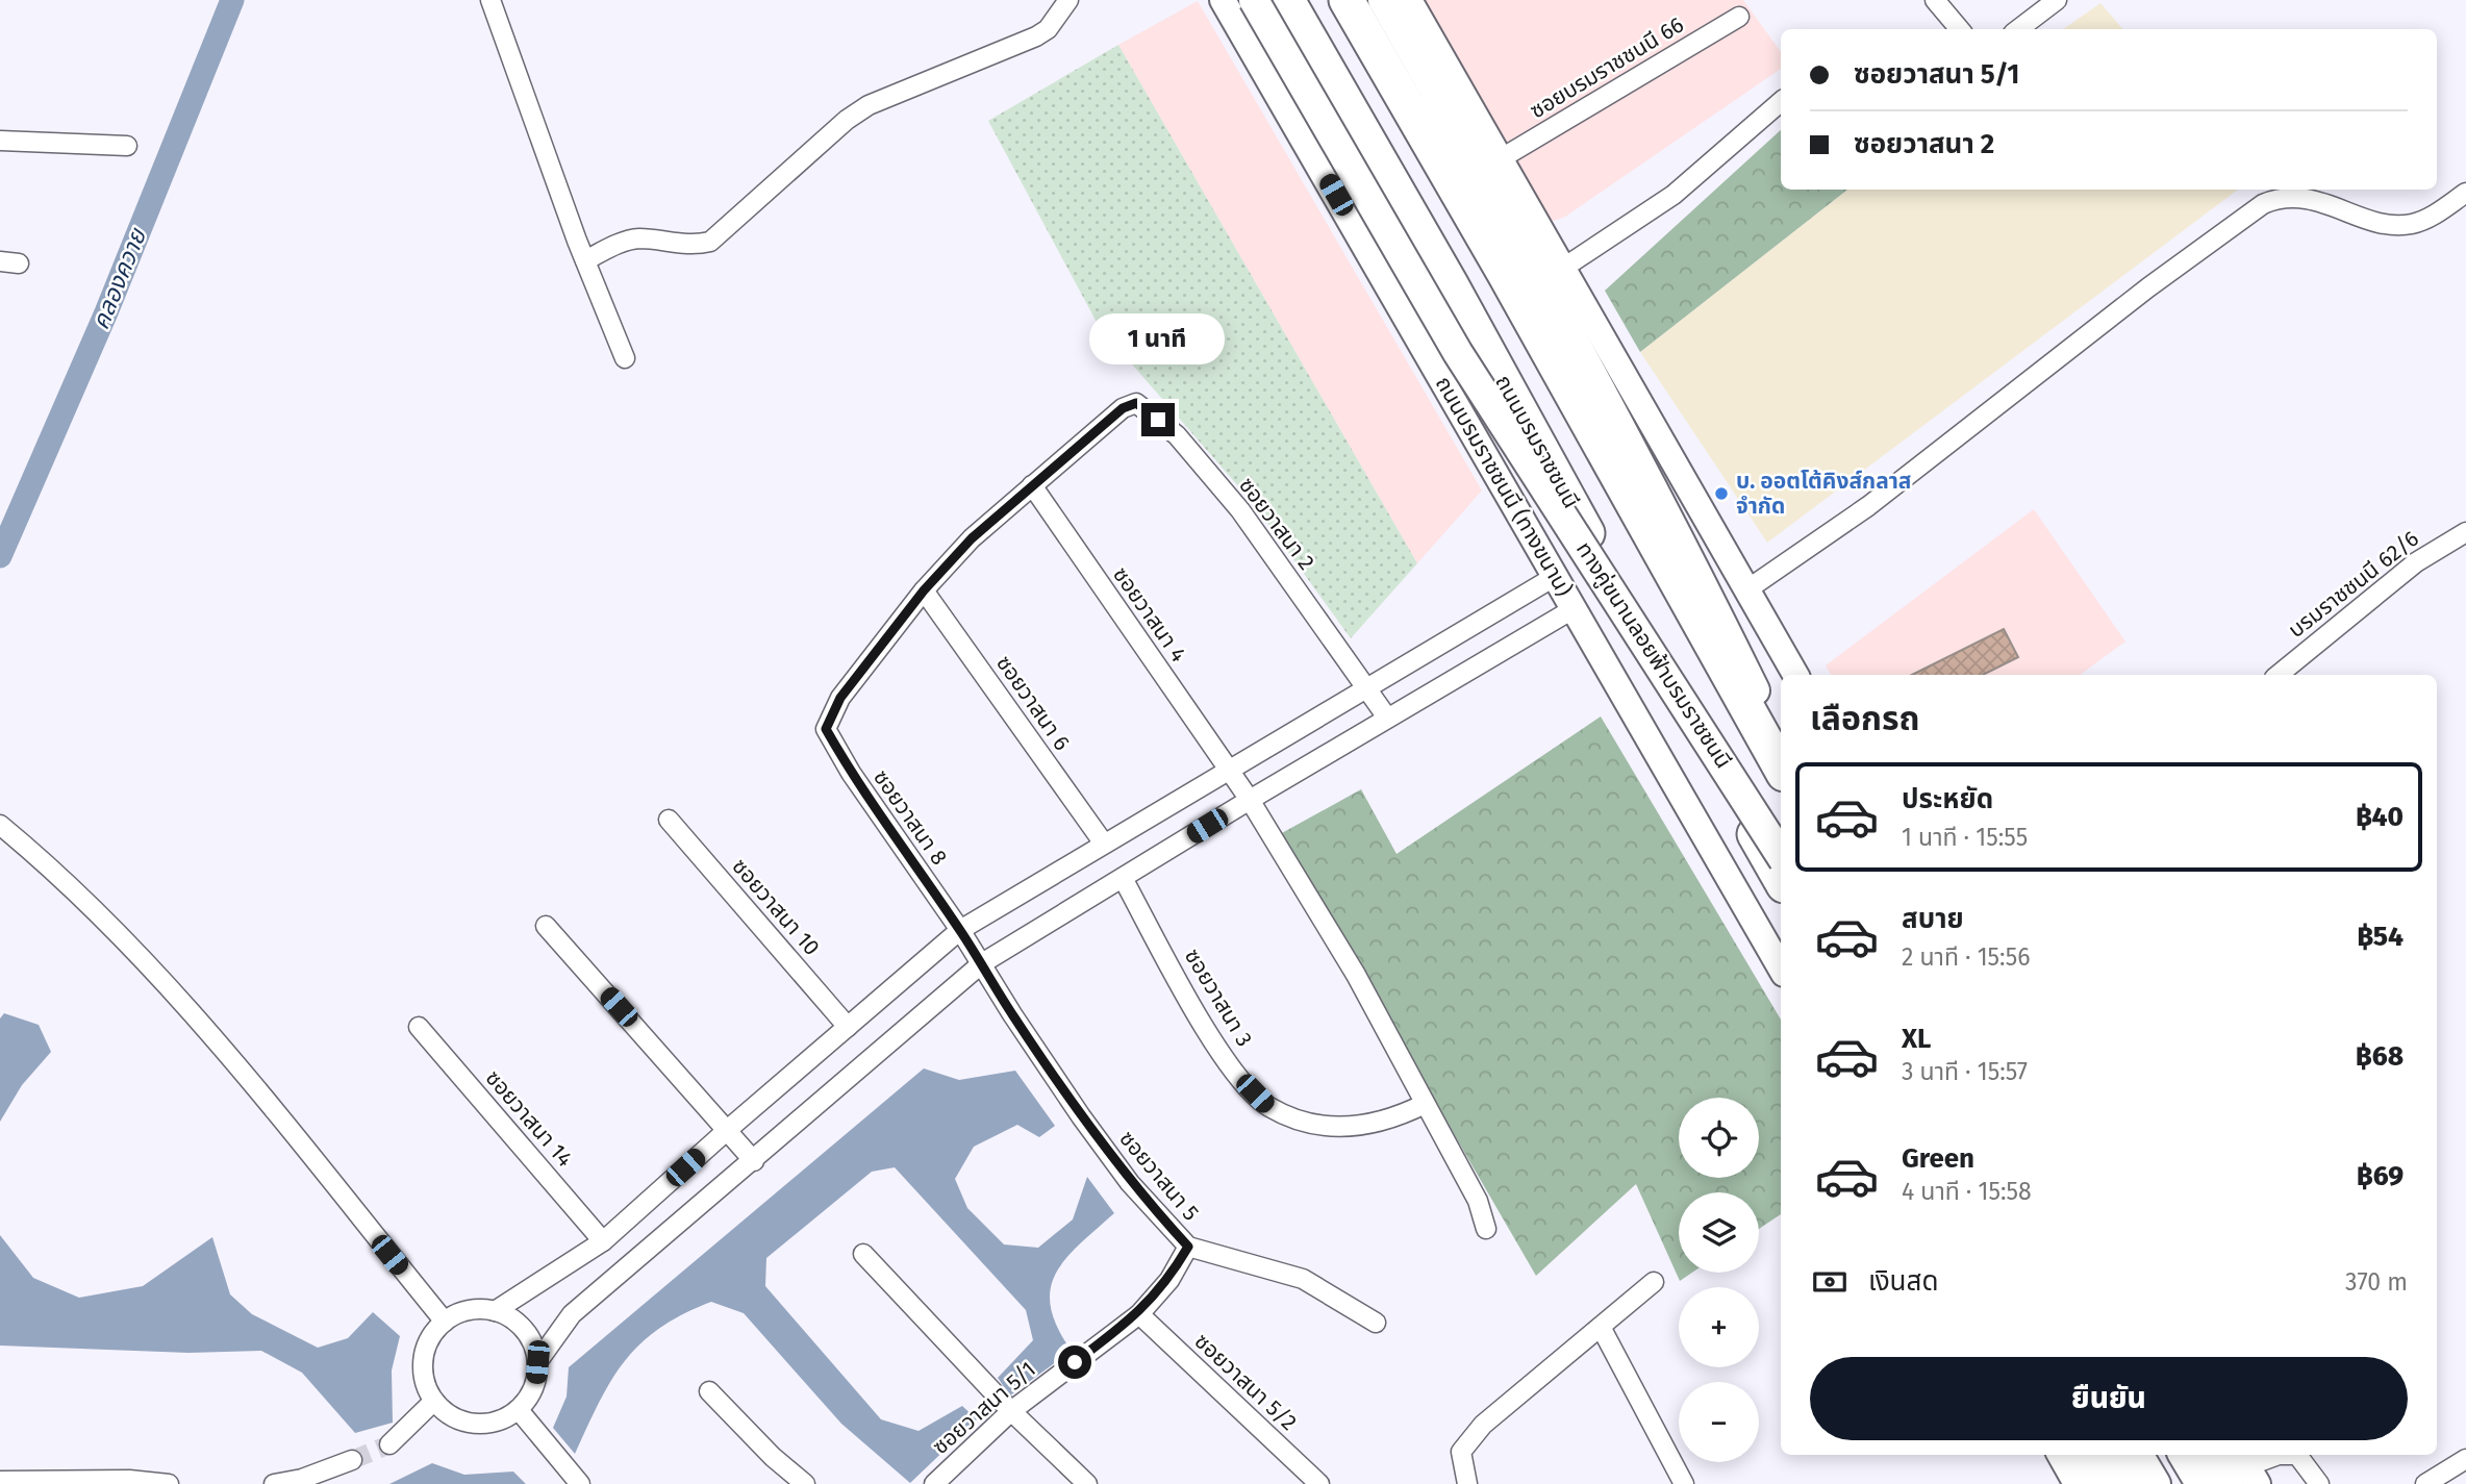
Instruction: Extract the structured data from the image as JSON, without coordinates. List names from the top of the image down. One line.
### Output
{"streets":{"highway":["ถนนบรมราชชนนี"],"main road":["ถนนบรมราชชนนี (ทางขนาน)","ทางคู่ขนานลอยฟ้าบรมราชชนนี"],"street":["ซอยบรมราชชนนี 66","ซอยวาสนา 2","บรมราชชนนี 62/6","ซอยวาสนา 4","ซอยวาสนา 6","ซอยวาสนา 8","ซอยวาสนา 10","ซอยวาสนา 3","ซอยวาสนา 14","ซอยวาสนา 5","ซอยวาสนา 5/2","ซอยวาสนา 5/1"]},"crossings":[["ซอยวาสนา 2","ซอยวาสนา 4"],["ซอยวาสนา 4","ซอยวาสนา 3"],["ซอยวาสนา 6","ซอยวาสนา 8"],["ซอยวาสนา 8","ซอยวาสนา 5"],["ซอยวาสนา 5","ซอยวาสนา 5/1"],["ซอยวาสนา 5/2","ซอยวาสนา 5/1"]],"water":["คลองควาย"],"places":["บ. ออตโต้คิงส์กลาส จำกัด"],"page":{"banner":["ซอยวาสนา 5/1","ซอยวาสนา 2"],"bubble":"1 นาที","heading":"เลือกรถ","list":[{"name":"ประหยัด","note":"1 นาที · 15:55","value":"฿40"},{"name":"สบาย","note":"2 นาที · 15:56","value":"฿54"},{"name":"XL","note":"3 นาที · 15:57","value":"฿68"},{"name":"Green","note":"4 นาที · 15:58","value":"฿69"}],"map_buttons":["+","−"],"pay":["เงินสด","370 m"],"buttons":"ยืนยัน"}}
